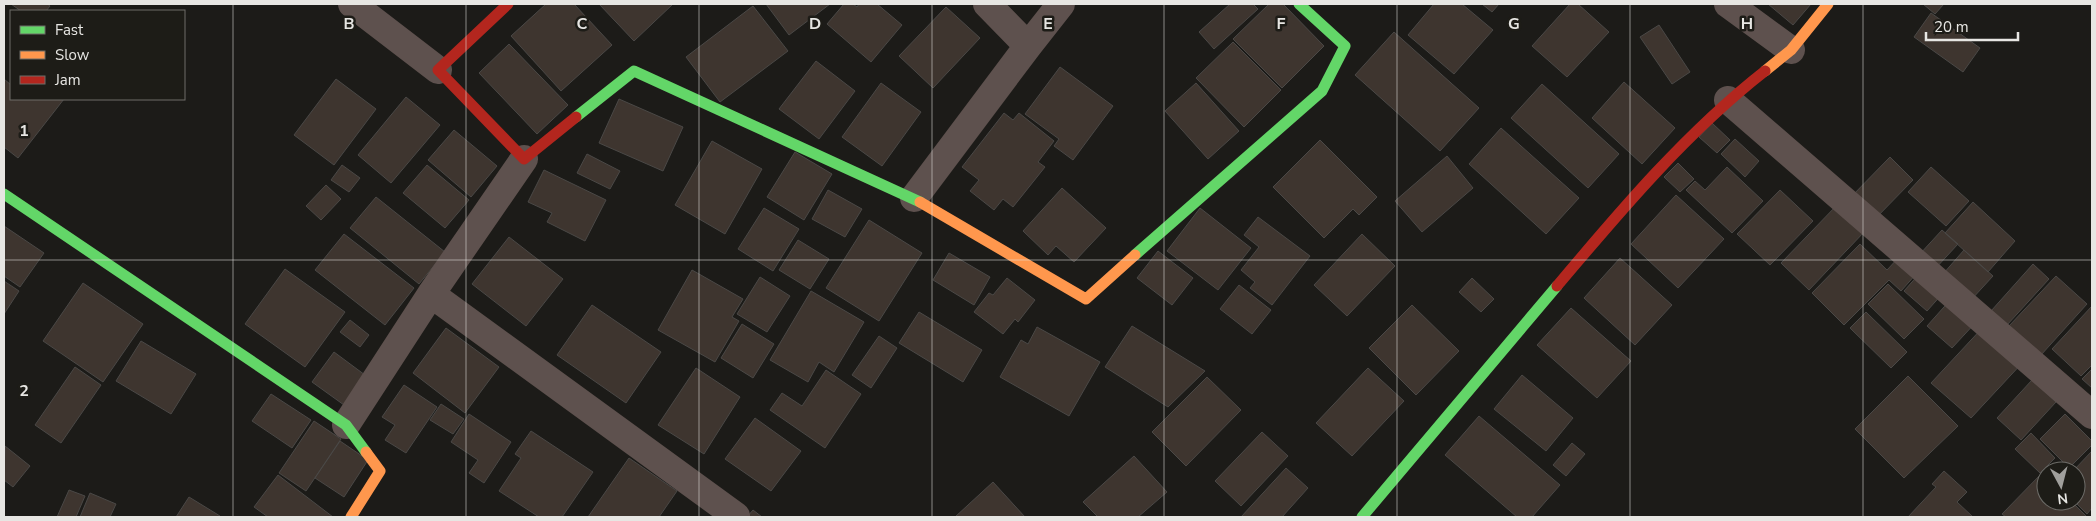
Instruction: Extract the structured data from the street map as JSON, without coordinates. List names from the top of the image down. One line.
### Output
{"legend":["Fast","Slow","Jam"],"scale_bar":"20 m","north":"bottom","grid":{"columns":["B","C","D","E","F","G","H"],"rows":["1","2"]}}
